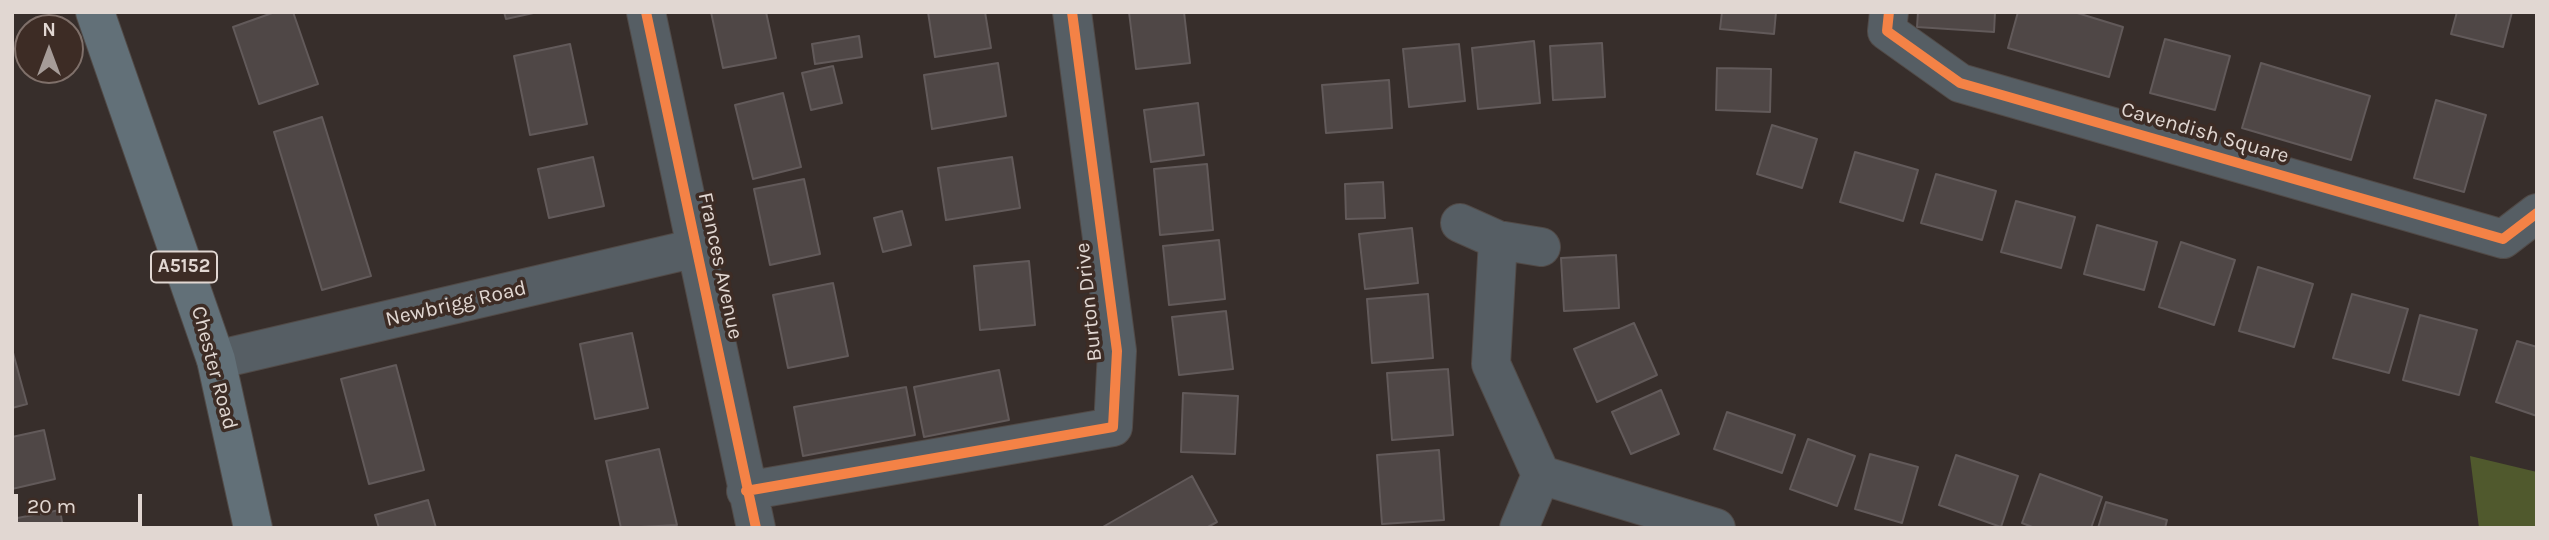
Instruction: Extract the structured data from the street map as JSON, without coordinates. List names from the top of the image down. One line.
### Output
{"streets":{"main road":["A5152","Chester Road"],"street":["Cavendish Square","Frances Avenue","Burton Drive","Newbrigg Road"]},"crossings":[["Frances Avenue","Burton Drive"],["Frances Avenue","Newbrigg Road"],["Newbrigg Road","Chester Road"]],"scale_bar":"20 m","north":"top"}
